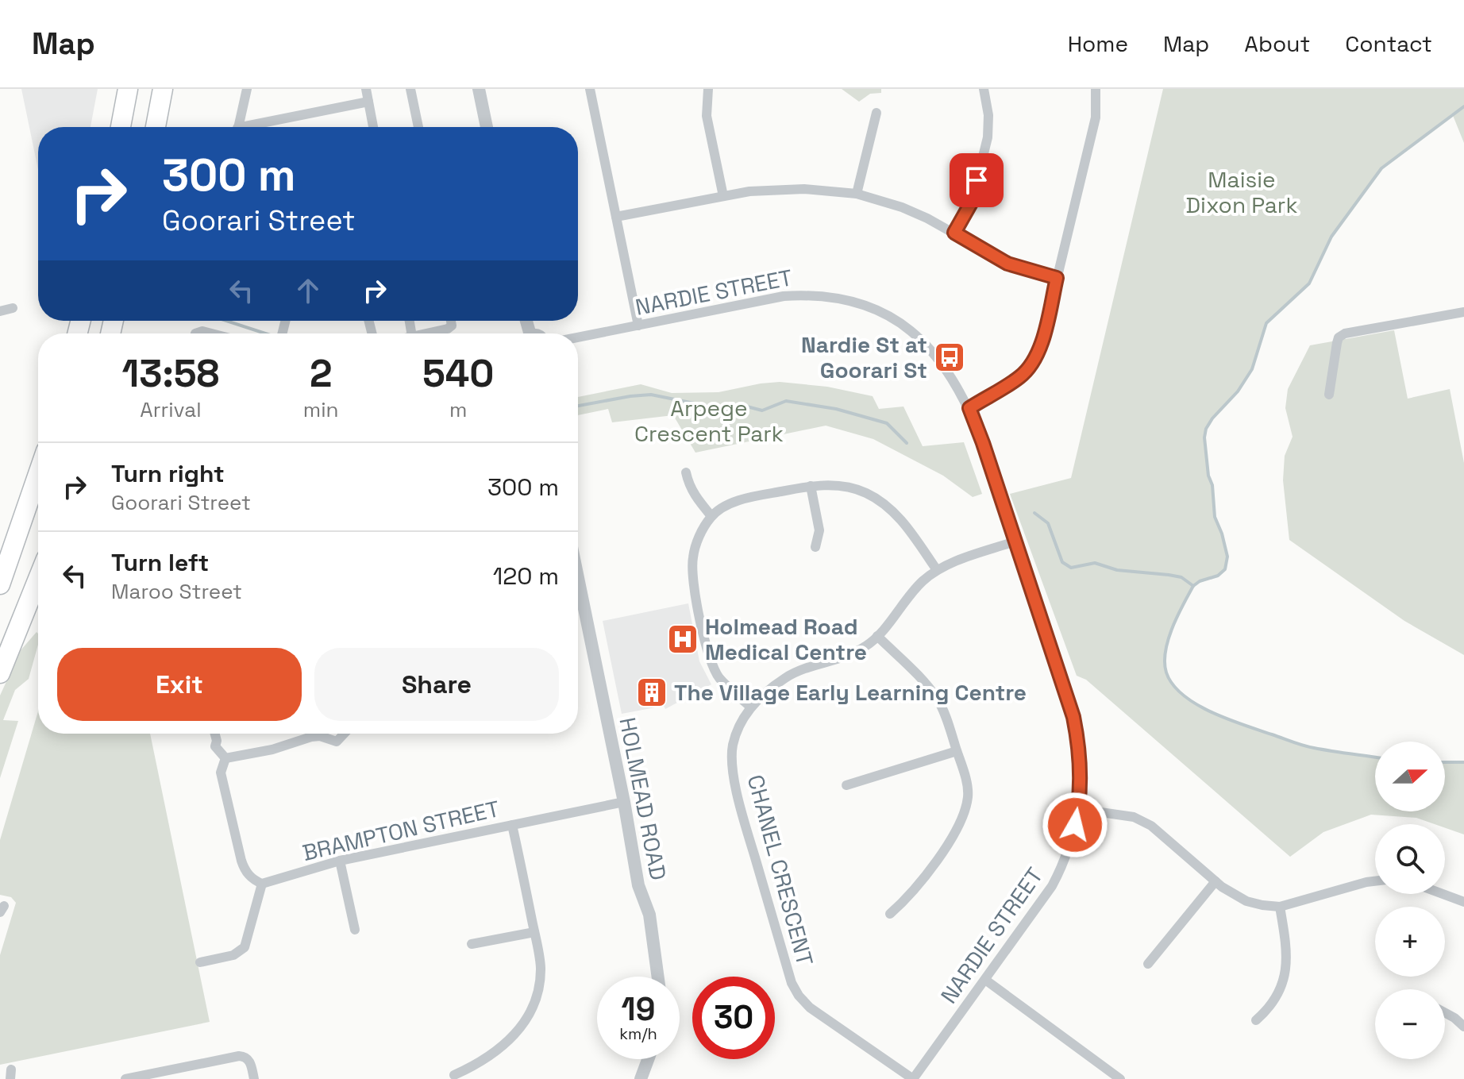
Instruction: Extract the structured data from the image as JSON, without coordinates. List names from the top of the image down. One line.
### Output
{"streets":{"street":["NARDIE STREET","HOLMEAD ROAD","BRAMPTON STREET","CHANEL CRESCENT"]},"crossings":[["NARDIE STREET","CHANEL CRESCENT"],["HOLMEAD ROAD","BRAMPTON STREET"]],"parks":["Maisie Dixon Park","Arpege Crescent Park"],"places":{"bus stop":["Nardie St at Goorari St"],"hospital":["Holmead Road Medical Centre"],"building":["The Village Early Learning Centre"]},"north":"right","page":{"header":"Map","nav":["Home","Map","About","Contact"],"turn":["300 m","Goorari Street"],"eta":["13:58","Arrival","2","min","540","m"],"list":[{"name":"Turn right","note":"Goorari Street","value":"300 m"},{"name":"Turn left","note":"Maroo Street","value":"120 m"}],"buttons":["Exit","Share"],"map_buttons":["+","−"],"speed":"19 km/h","limit":"30"}}
